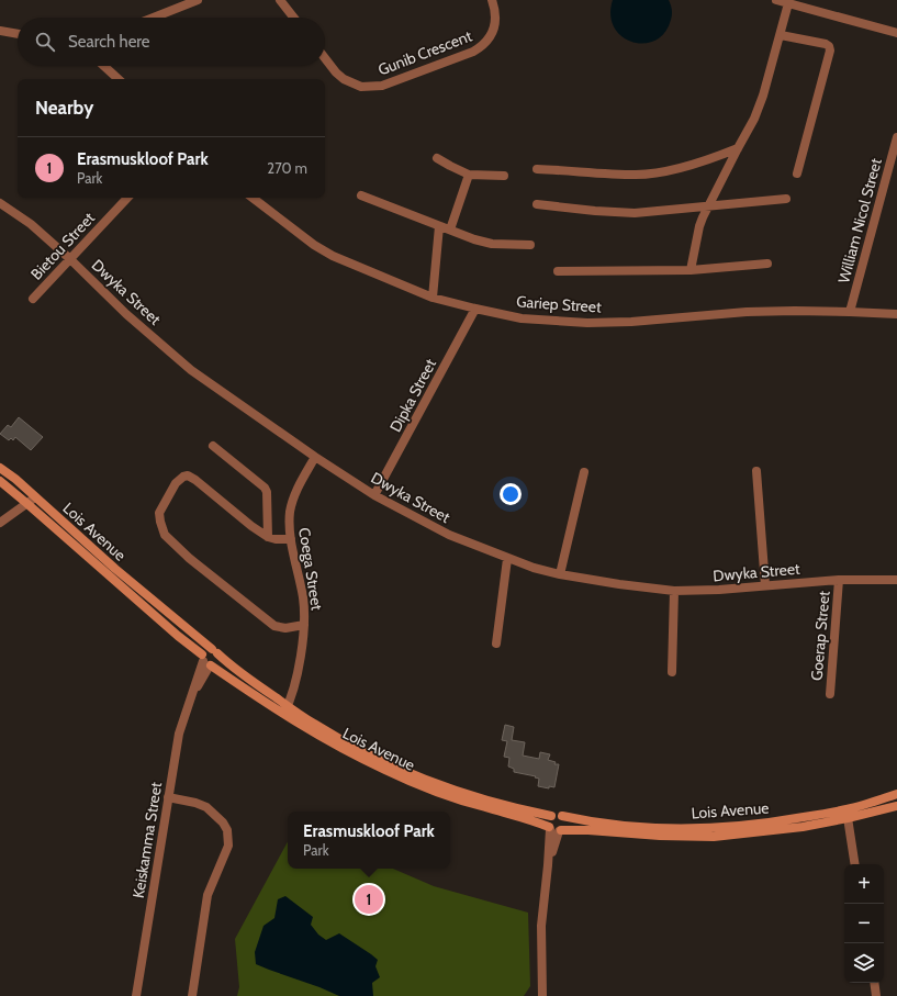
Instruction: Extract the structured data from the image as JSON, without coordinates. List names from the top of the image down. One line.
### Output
{"streets":{"street":["Gunib Crescent","William Nicol Street","Bietou Street","Dwyka Street","Gariep Street","Dipka Street","Lois Avenue","Coega Street","Goerap Street","Keiskamma Street"]},"crossings":[["William Nicol Street","Gariep Street"],["Bietou Street","Dwyka Street"],["Dwyka Street","Dipka Street"],["Dwyka Street","Coega Street"],["Dwyka Street","Goerap Street"],["Gariep Street","Dipka Street"],["Lois Avenue","Coega Street"],["Lois Avenue","Keiskamma Street"]],"page":{"search":"Search here","heading":"Nearby","list":[{"mark":"1","name":"Erasmuskloof Park","note":"Park","value":"270 m"}],"popup":["Erasmuskloof Park","Park"],"map_buttons":["+","−"],"pins":"1"}}
